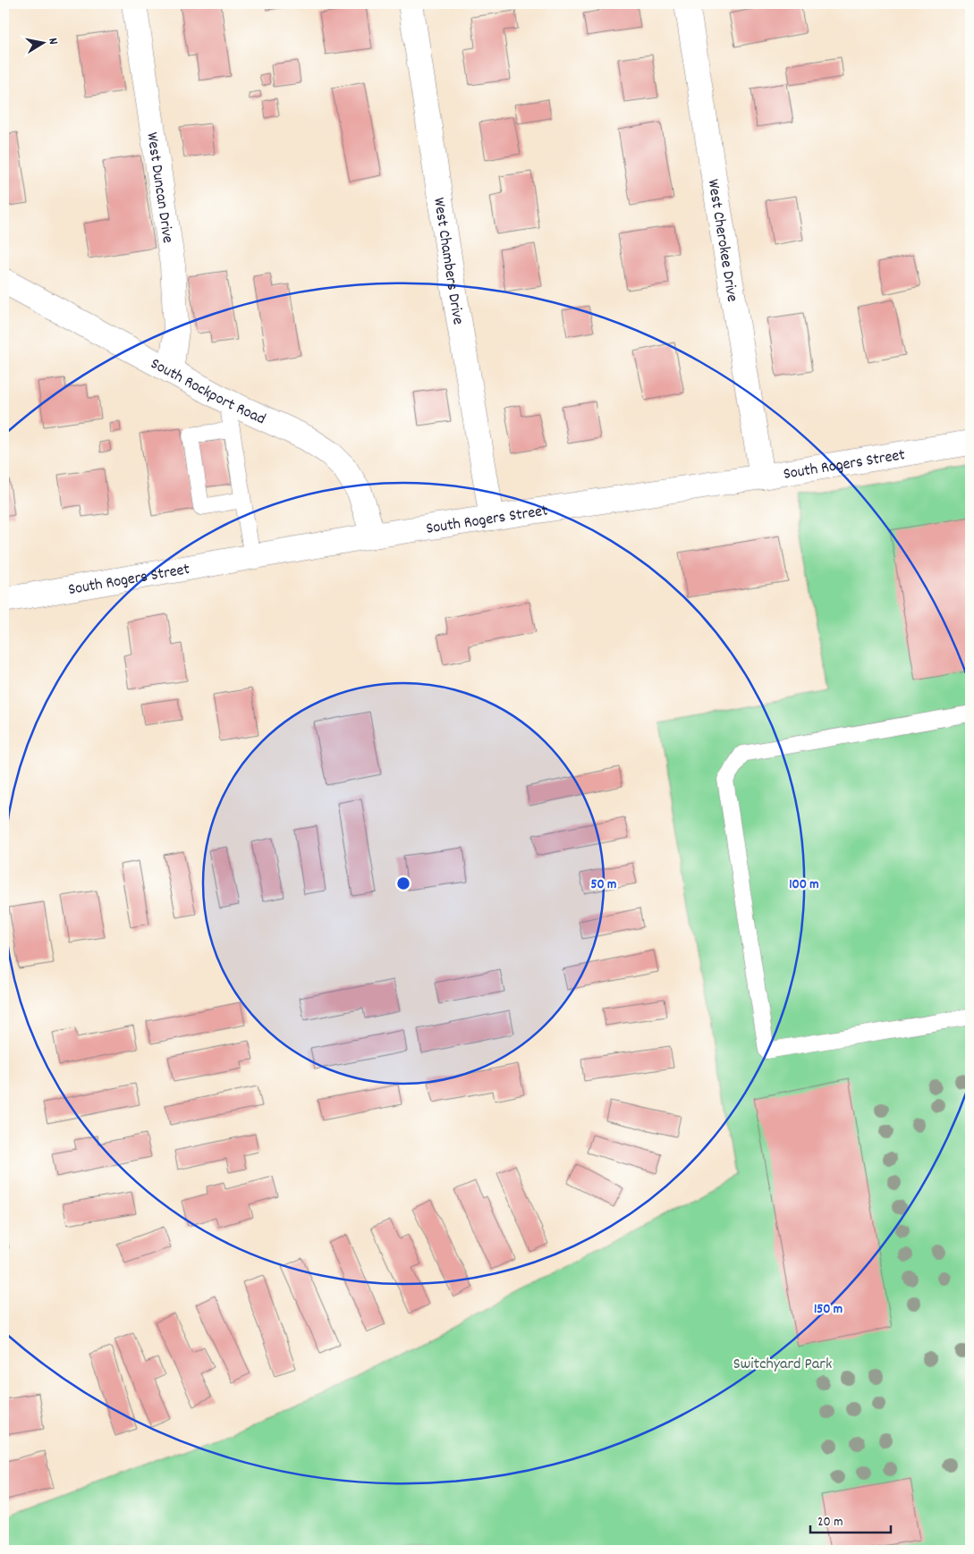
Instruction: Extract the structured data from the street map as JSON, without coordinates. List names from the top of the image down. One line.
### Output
{"streets":{"street":["West Duncan Drive","West Cherokee Drive","West Chambers Drive","South Rockport Road","South Rogers Street"]},"crossings":[["West Duncan Drive","South Rockport Road"],["West Cherokee Drive","South Rogers Street"],["West Chambers Drive","South Rogers Street"],["South Rockport Road","South Rogers Street"]],"parks":["Switchyard Park"],"scale_bar":"20 m","north":"right","rings":["50 m","100 m","150 m"]}
